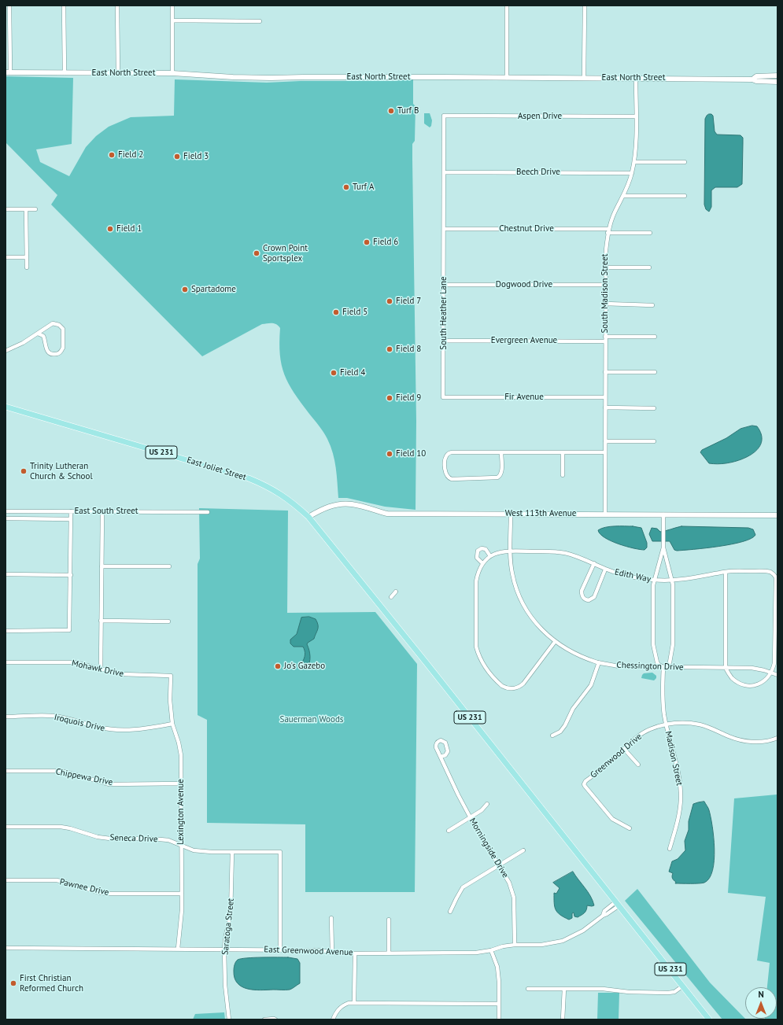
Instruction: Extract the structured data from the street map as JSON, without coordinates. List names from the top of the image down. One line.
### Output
{"streets":{"main road":["US 231","East Joliet Street"],"street":["East North Street","Aspen Drive","Beech Drive","Chestnut Drive","Dogwood Drive","South Madison Street","South Heather Lane","Evergreen Avenue","Fir Avenue","East South Street","West 113th Avenue","Edith Way","Chessington Drive","Mohawk Drive","Iroquois Drive","Greenwood Drive","Madison Street","Chippewa Drive","Lexington Avenue","Seneca Drive","Morningside Drive","Pawnee Drive","Saratoga Street","East Greenwood Avenue"]},"crossings":[["East North Street","South Madison Street"],["Aspen Drive","South Madison Street"],["Aspen Drive","South Heather Lane"],["Beech Drive","South Madison Street"],["Beech Drive","South Heather Lane"],["Chestnut Drive","South Madison Street"],["Chestnut Drive","South Heather Lane"],["Dogwood Drive","South Madison Street"],["Dogwood Drive","South Heather Lane"],["South Madison Street","Evergreen Avenue"],["South Madison Street","Fir Avenue"],["South Madison Street","West 113th Avenue"],["South Heather Lane","Evergreen Avenue"],["South Heather Lane","Fir Avenue"],["US 231","East Joliet Street"],["US 231","West 113th Avenue"],["US 231","East Greenwood Avenue"],["East Joliet Street","West 113th Avenue"],["West 113th Avenue","Chessington Drive"],["Edith Way","Chessington Drive"],["Chessington Drive","Madison Street"],["Mohawk Drive","Lexington Avenue"],["Iroquois Drive","Lexington Avenue"],["Greenwood Drive","Madison Street"],["Chippewa Drive","Lexington Avenue"],["Lexington Avenue","Seneca Drive"],["Lexington Avenue","Pawnee Drive"],["Lexington Avenue","East Greenwood Avenue"],["Seneca Drive","Saratoga Street"],["Seneca Drive","East Greenwood Avenue"],["Morningside Drive","East Greenwood Avenue"],["Saratoga Street","East Greenwood Avenue"]],"parks":["Sauerman Woods"],"places":["Turf B","Field 2","Field 3","Turf A","Field 1","Field 6","Crown Point Sportsplex","Spartadome","Field 7","Field 5","Field 8","Field 4","Field 9","Field 10","Trinity Lutheran Church & School","Jo's Gazebo","First Christian Reformed Church"],"north":"top"}
